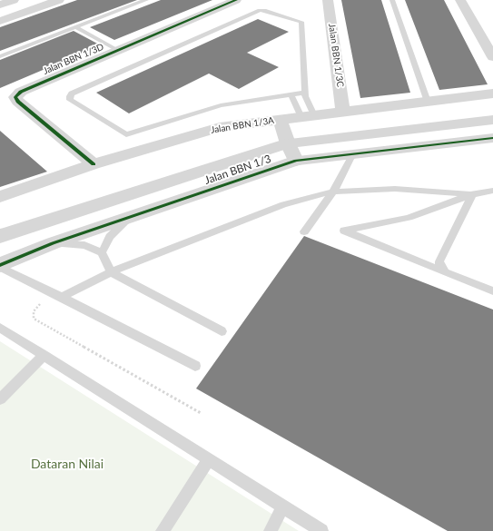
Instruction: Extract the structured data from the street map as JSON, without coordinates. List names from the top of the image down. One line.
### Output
{"streets":{"street":["Jalan BBN 1/3C","Jalan BBN 1/3D","Jalan BBN 1/3A","Jalan BBN 1/3"]},"crossings":[["Jalan BBN 1/3C","Jalan BBN 1/3A"],["Jalan BBN 1/3D","Jalan BBN 1/3A"]],"parks":["Dataran Nilai"]}
